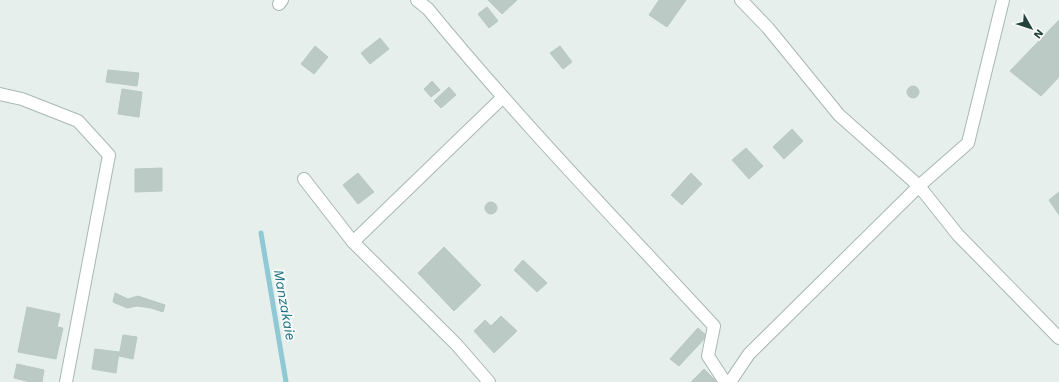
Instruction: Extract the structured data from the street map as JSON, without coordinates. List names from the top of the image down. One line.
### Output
{"water":["Manzakaie"],"north":"bottom right"}
